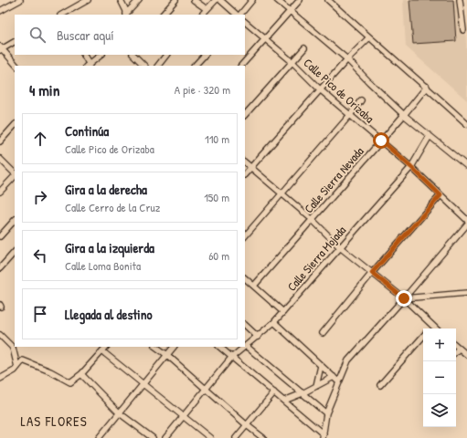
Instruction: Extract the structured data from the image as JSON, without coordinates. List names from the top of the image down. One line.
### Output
{"streets":{"street":["Calle Pico de Orizaba","Calle Sierra Nevada","Calle Sierra Mojada"]},"crossings":[["Calle Pico de Orizaba","Calle Sierra Nevada"],["Calle Pico de Orizaba","Calle Sierra Mojada"]],"districts":["LAS FLORES"],"page":{"search":"Buscar aquí","heading":["4 min","A pie · 320 m"],"list":[["Continúa","Calle Pico de Orizaba","110 m"],["Gira a la derecha","Calle Cerro de la Cruz","150 m"],["Gira a la izquierda","Calle Loma Bonita","60 m"],"Llegada al destino"],"map_buttons":["+","−"]}}
